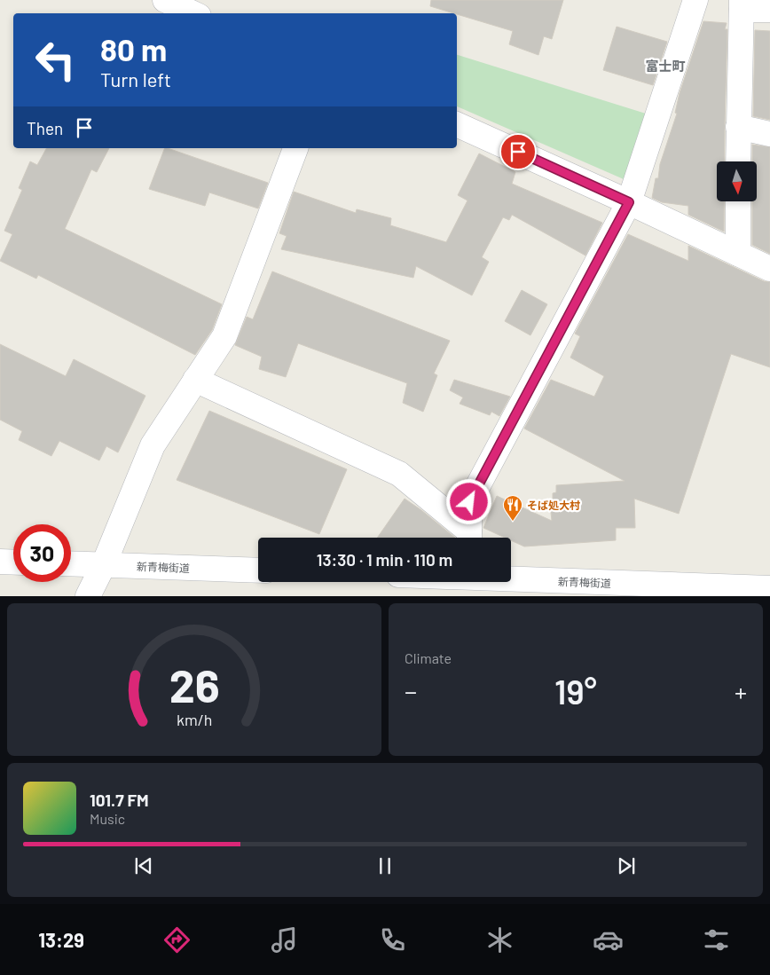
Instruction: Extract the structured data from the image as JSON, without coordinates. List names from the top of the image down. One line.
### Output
{"streets":{"street":["新青梅街道"]},"districts":["富士町"],"places":{"restaurant":["そば処大村"]},"north":"bottom","page":{"turn":["80 m","Turn left"],"then":"Then","limit":"30","trip":"13:30 · 1 min · 110 m","tile":"Climate","heat":["−","19°","+"],"song":["101.7 FM","Music"],"tabs":"13:29","gauge":["26","km/h"]}}
